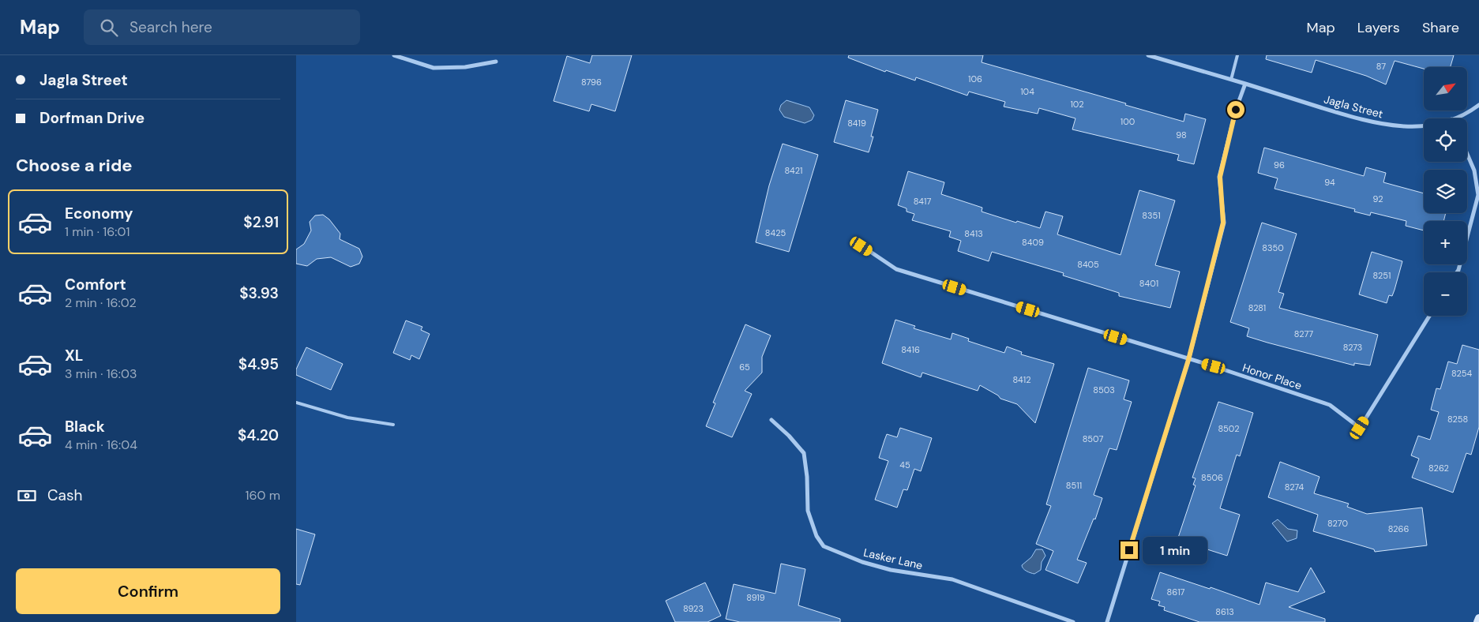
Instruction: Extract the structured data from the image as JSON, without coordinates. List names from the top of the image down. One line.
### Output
{"streets":{"street":["Jagla Street","Honor Place","Lasker Lane"]},"house_numbers":["87","106","8796","104","102","100","8419","98","96","8421","94","92","8417","8351","8425","8413","8409","8350","8405","8251","8401","8281","8277","8273","8416","65","8254","8412","8503","8258","8502","8507","45","8262","8506","8511","8274","8270","8266","8617","8919","8923","8613"],"north":"top right","page":{"header":"Map","search":"Search here","nav":["Map","Layers","Share"],"banner":["Jagla Street","Dorfman Drive"],"map_buttons":["+","−"],"heading":"Choose a ride","list":[{"name":"Economy","note":"1 min · 16:01","value":"$2.91"},{"name":"Comfort","note":"2 min · 16:02","value":"$3.93"},{"name":"XL","note":"3 min · 16:03","value":"$4.95"},{"name":"Black","note":"4 min · 16:04","value":"$4.20"}],"pay":["Cash","160 m"],"bubble":"1 min","buttons":"Confirm"}}
